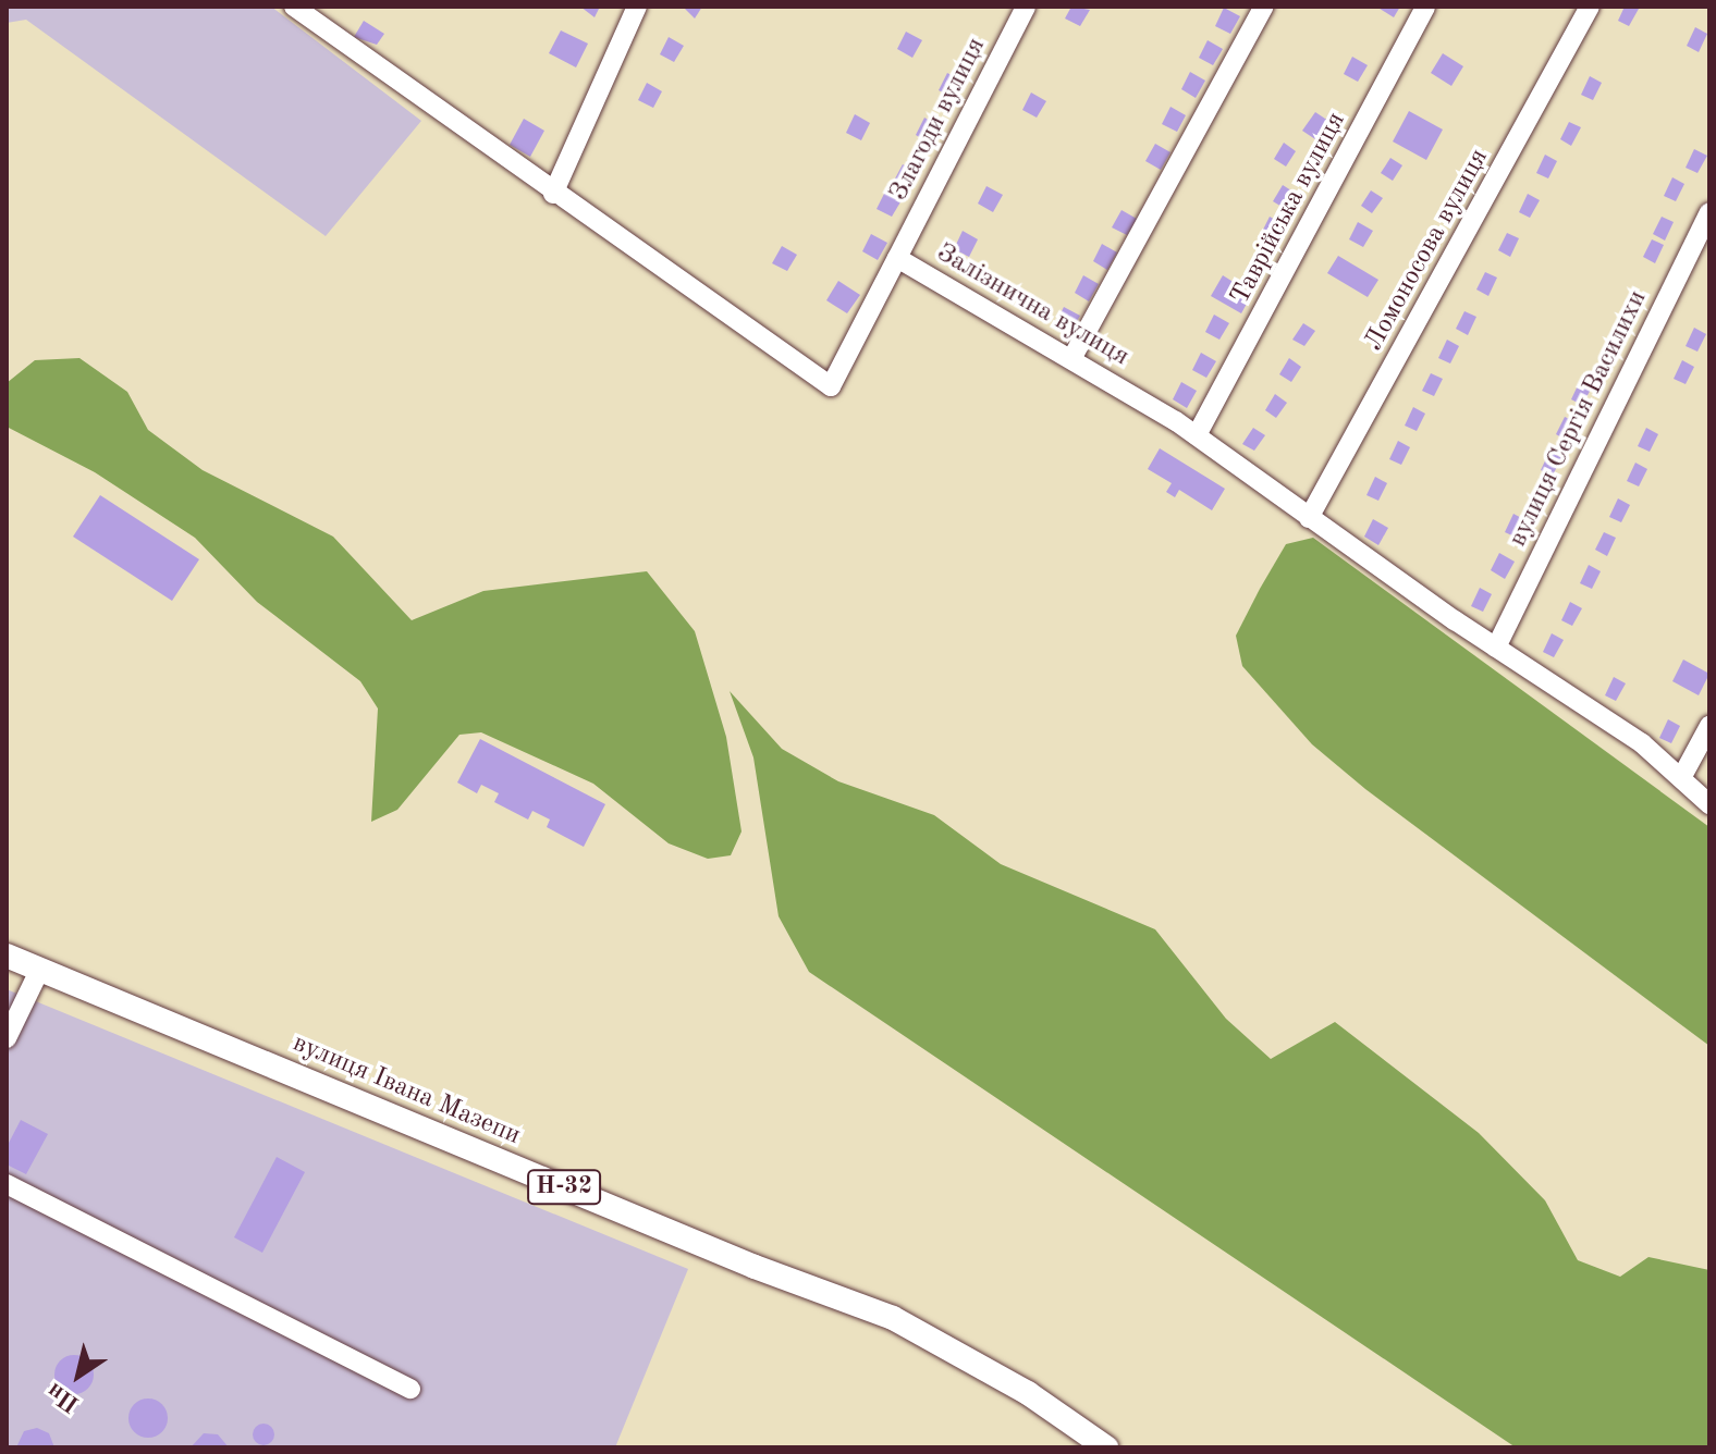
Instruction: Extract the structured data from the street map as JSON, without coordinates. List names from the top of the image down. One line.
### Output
{"streets":{"main road":["вулиця Івана Мазепи","Н-32"],"street":["Злагоди вулиця","Таврійська вулиця","Ломоносова вулиця","Залізнична вулиця","вулиця Сергія Василихи"]},"crossings":[["Злагоди вулиця","Залізнична вулиця"],["Таврійська вулиця","Залізнична вулиця"],["Ломоносова вулиця","Залізнична вулиця"],["Залізнична вулиця","вулиця Сергія Василихи"]],"north":"bottom left"}
